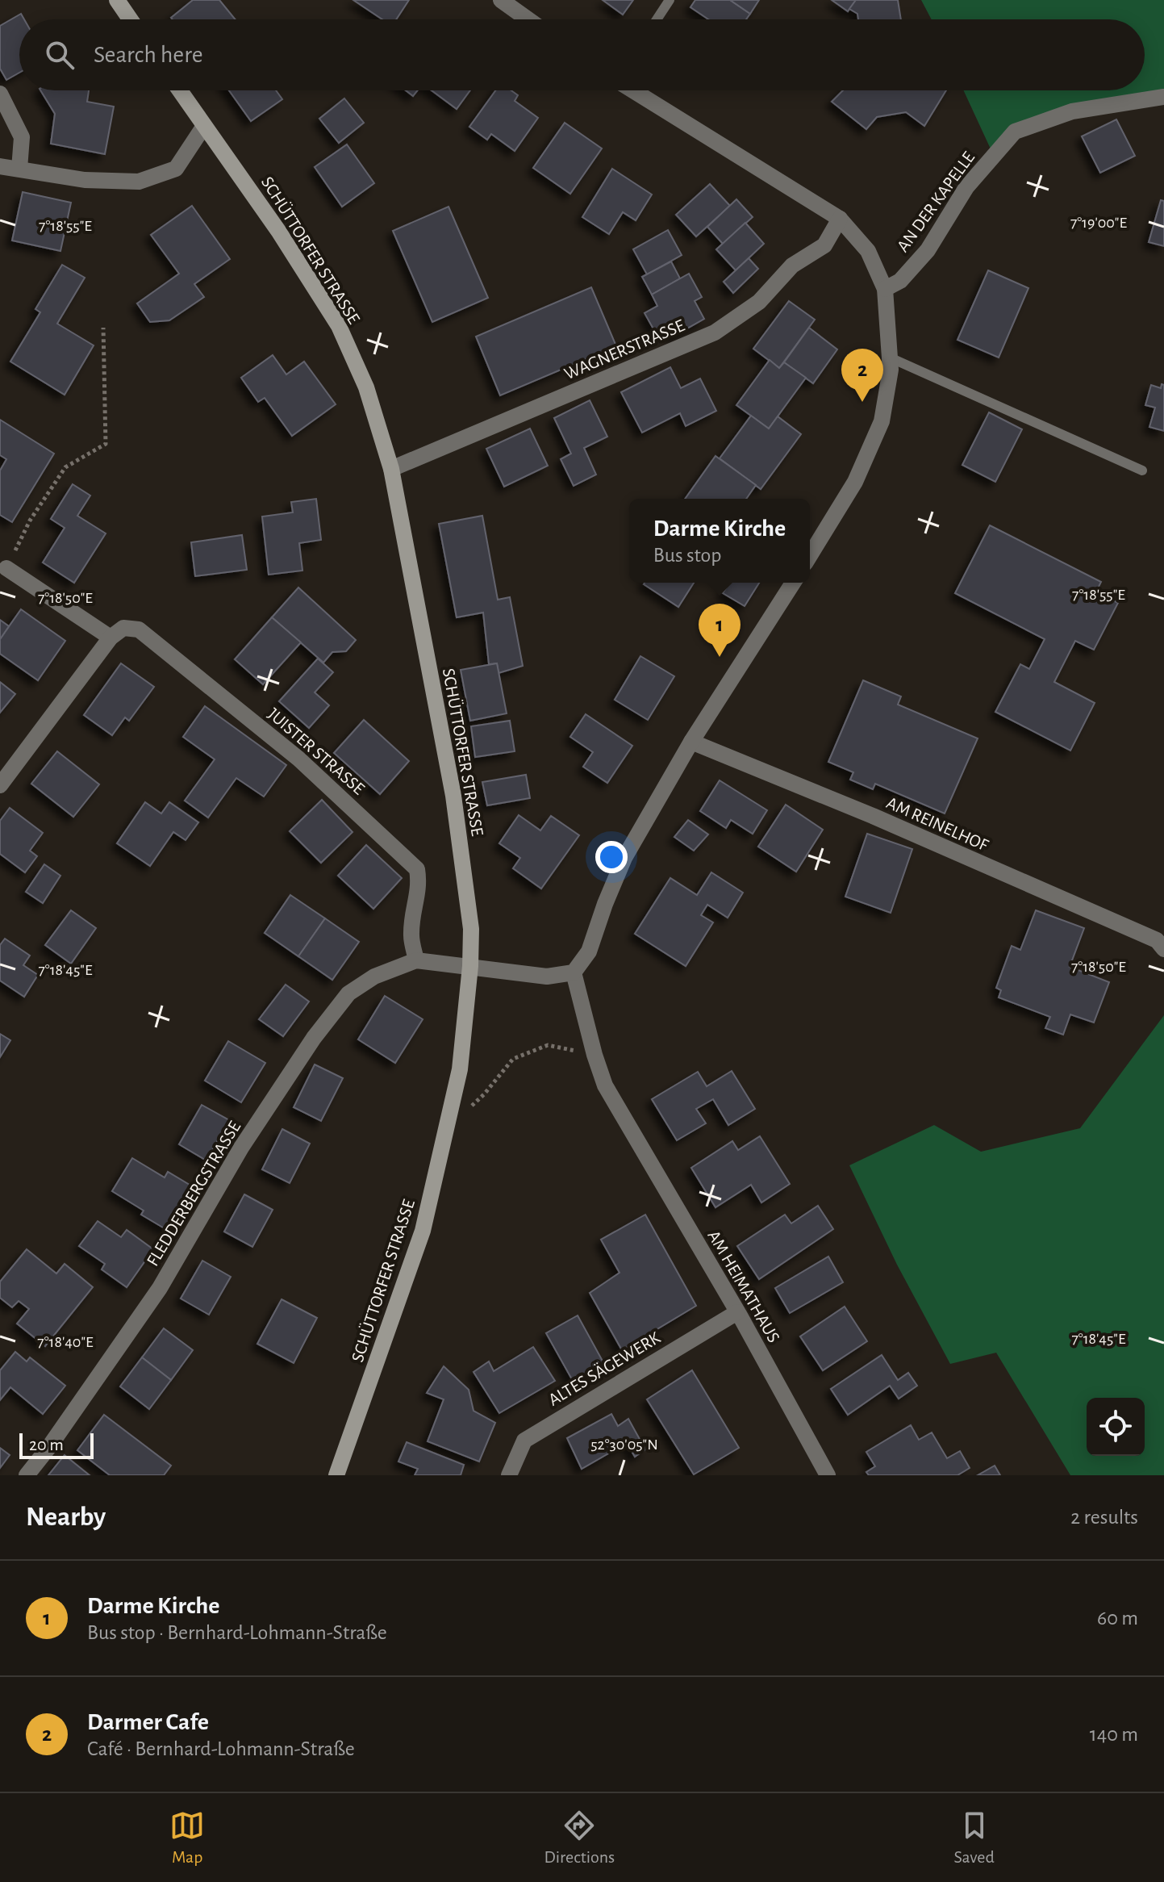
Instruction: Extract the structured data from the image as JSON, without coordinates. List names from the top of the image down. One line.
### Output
{"streets":{"main road":["SCHÜTTORFER STRASSE"],"street":["AN DER KAPELLE","WAGNERSTRASSE","JUISTER STRASSE","AM REINELHOF","FLEDDERBERGSTRASSE","AM HEIMATHAUS","ALTES SÄGEWERK"]},"crossings":[["SCHÜTTORFER STRASSE","WAGNERSTRASSE"],["JUISTER STRASSE","FLEDDERBERGSTRASSE"],["AM HEIMATHAUS","ALTES SÄGEWERK"]],"scale_bar":"20 m","page":{"search":"Search here","pins":["2","1"],"popup":["Darme Kirche","Bus stop"],"scale":"20 m","heading":["Nearby","2 results"],"list":[{"mark":"1","name":"Darme Kirche","note":"Bus stop · Bernhard-Lohmann-Straße","value":"60 m"},{"mark":"2","name":"Darmer Cafe","note":"Café · Bernhard-Lohmann-Straße","value":"140 m"}],"nav":["Map","Directions","Saved"]},"coordinates":["7°19'00\"E","7°18'55\"E","7°18'50\"E","7°18'45\"E","7°18'40\"E","52°30'05\"N"]}
